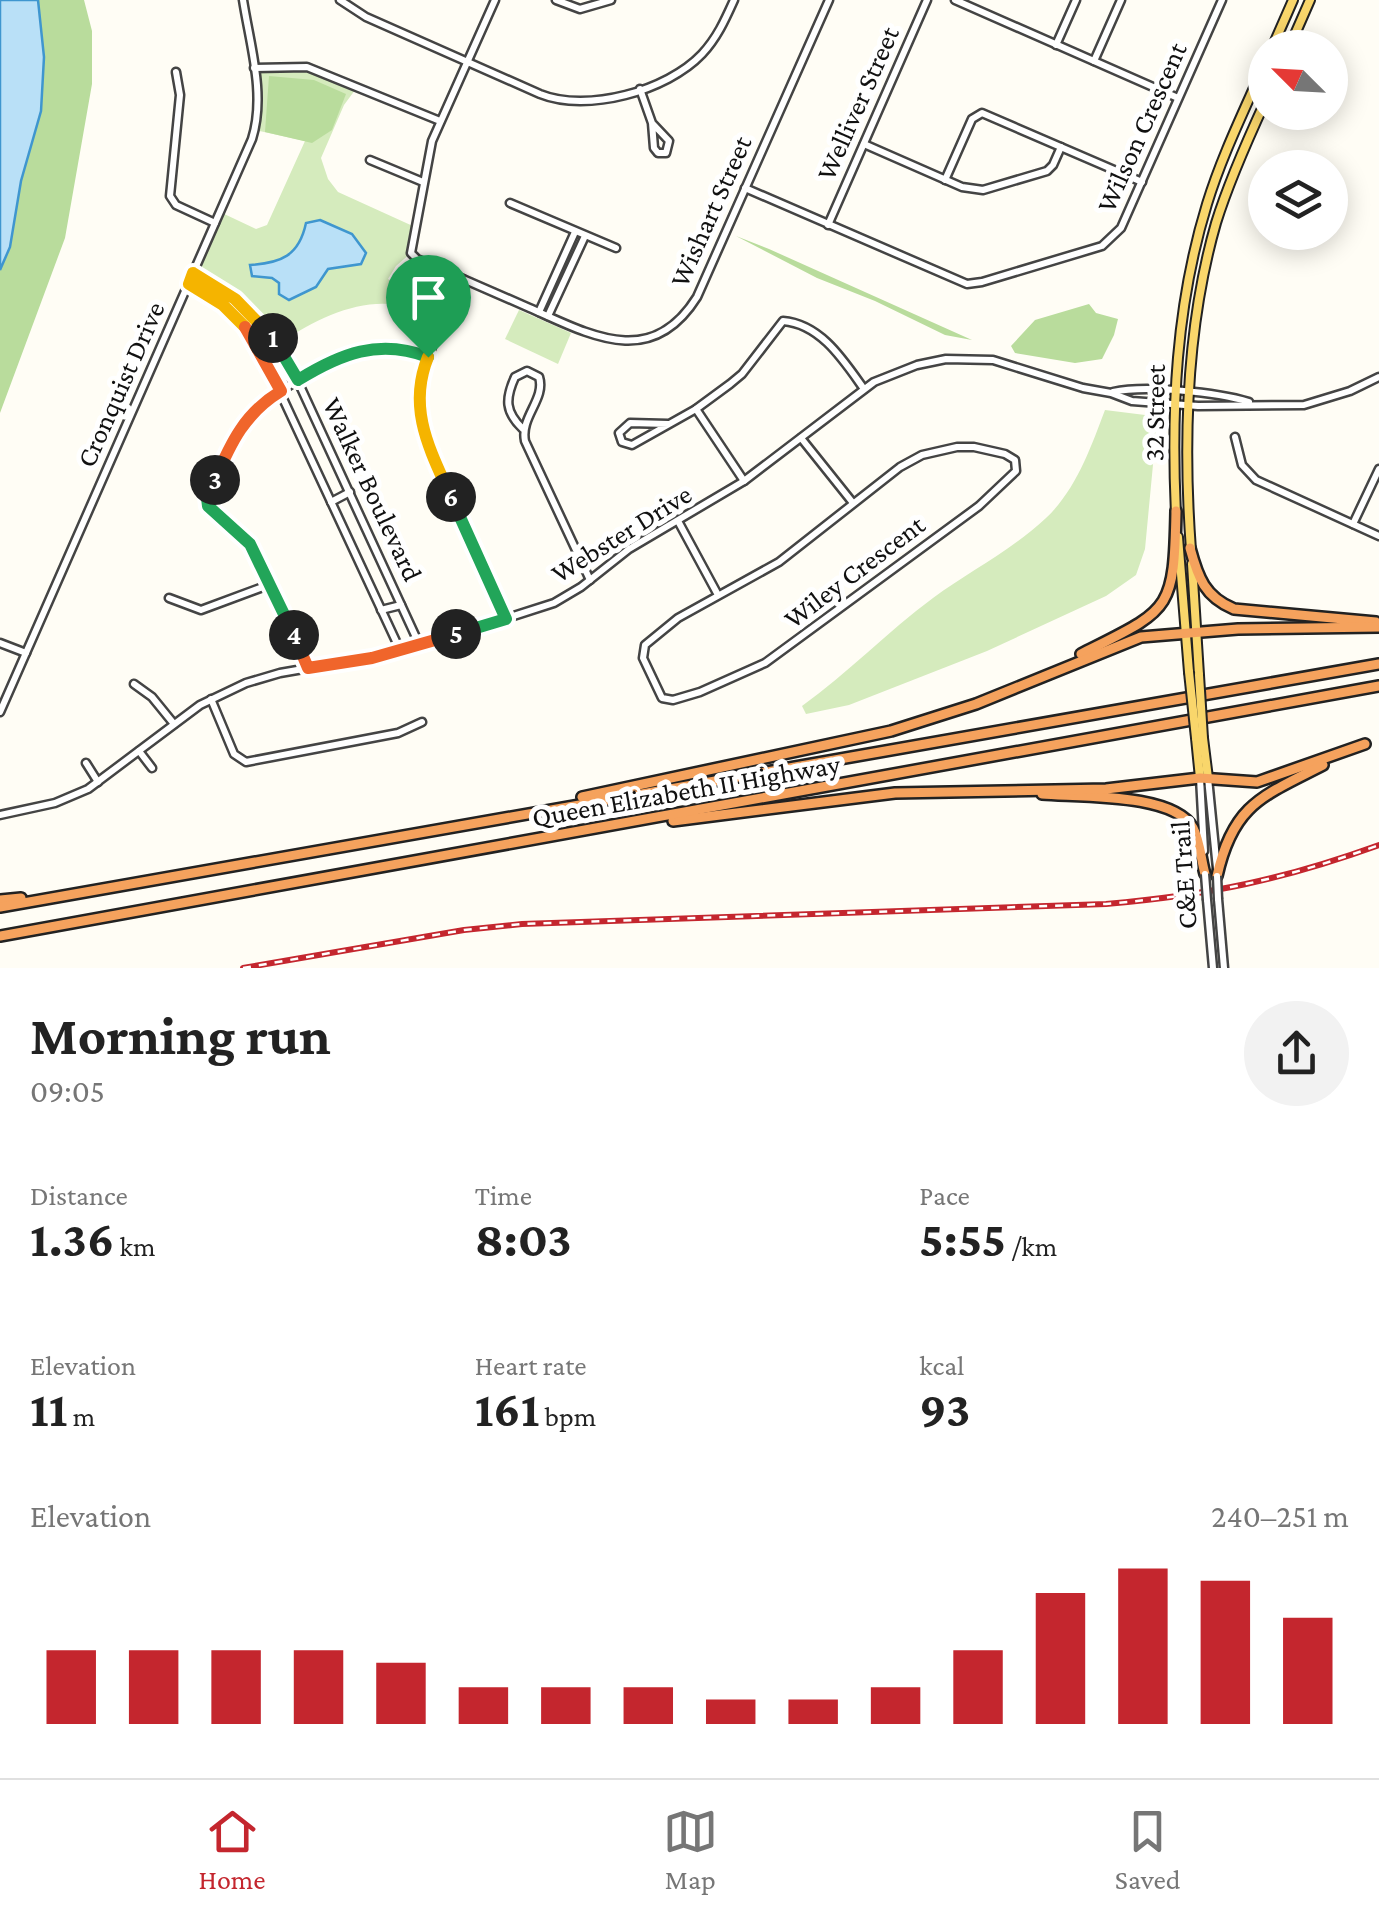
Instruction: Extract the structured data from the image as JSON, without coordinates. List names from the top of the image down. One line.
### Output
{"streets":{"highway":["Queen Elizabeth II Highway"],"main road":["32 Street"],"street":["Welliver Street","Wilson Crescent","Wishart Street","Cronquist Drive","Walker Boulevard","Webster Drive","Wiley Crescent","C&E Trail"]},"crossings":[["Welliver Street","Wilson Crescent"],["Wilson Crescent","Wishart Street"],["Cronquist Drive","Walker Boulevard"],["32 Street","Webster Drive"],["32 Street","C&E Trail"],["Walker Boulevard","Webster Drive"],["Webster Drive","Wiley Crescent"]],"north":"top left","page":{"pins":["1","3","6","5","4"],"heading":["Morning run","09:05"],"stats":[["Distance","1.36 km"],["Time","8:03"],["Pace","5:55 /km"],["Elevation","11 m"],["Heart rate","161 bpm"],["kcal","93"]],"chart":["Elevation","240–251 m"],"tabs":["Home","Map","Saved"]}}
